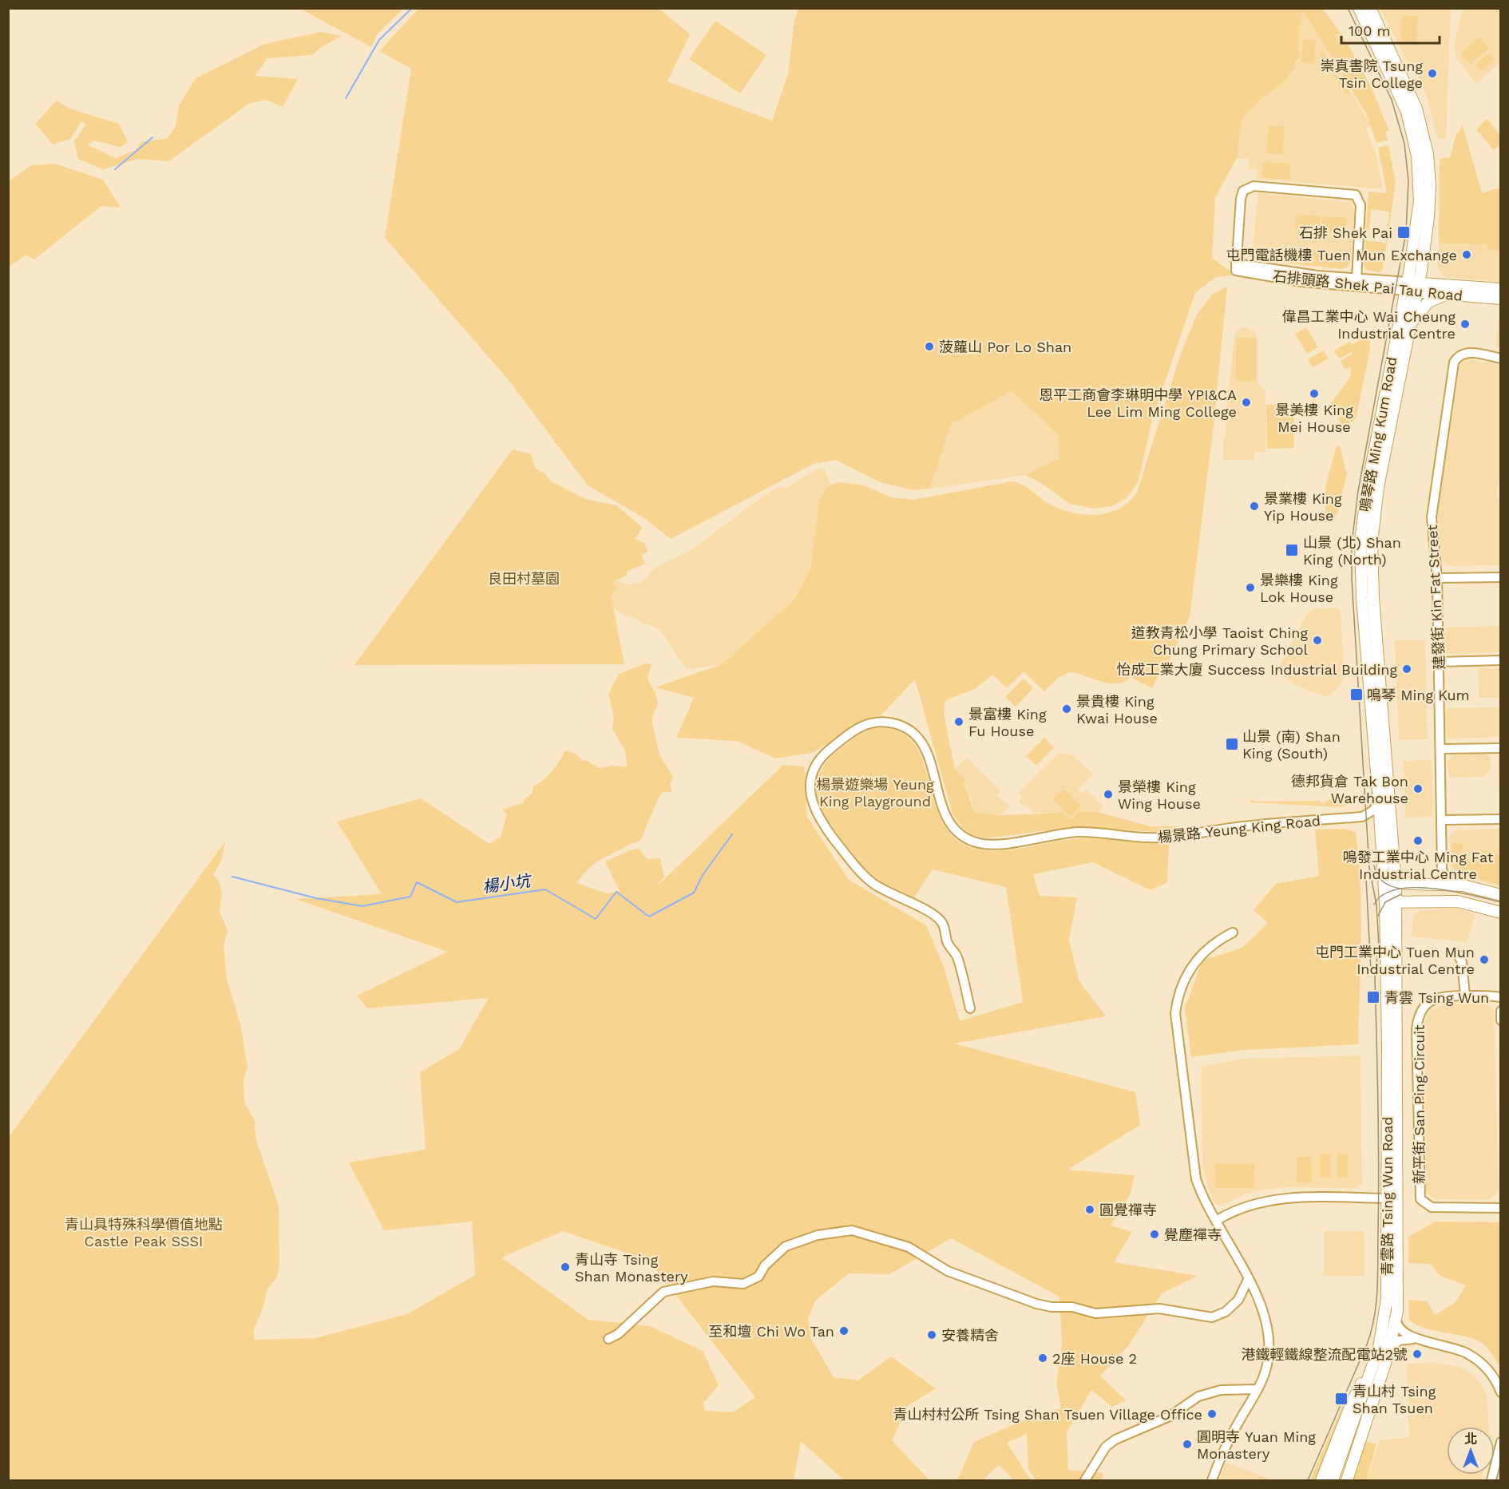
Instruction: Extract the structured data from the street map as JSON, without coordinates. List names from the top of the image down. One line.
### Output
{"streets":{"main road":["石排頭路 Shek Pai Tau Road","鳴琴路 Ming Kum Road","青雲路 Tsing Wun Road"],"street":["建發街 Kin Fat Street","楊景路 Yeung King Road","新平街 San Ping Circuit"]},"crossings":[["石排頭路 Shek Pai Tau Road","鳴琴路 Ming Kum Road"],["鳴琴路 Ming Kum Road","青雲路 Tsing Wun Road"]],"water":["楊小坑"],"parks":["良田村墓園","楊景遊樂場 Yeung King Playground","青山具特殊科學價值地點 Castle Peak SSSI"],"places":{"other":["崇真書院 Tsung Tsin College","屯門電話機樓 Tuen Mun Exchange","偉昌工業中心 Wai Cheung Industrial Centre","菠蘿山 Por Lo Shan","景美樓 King Mei House","恩平工商會李琳明中學 YPI&CA Lee Lim Ming College","景業樓 King Yip House","景樂樓 King Lok House","道教青松小學 Taoist Ching Chung Primary School","怡成工業大廈 Success Industrial Building","景貴樓 King Kwai House","景富樓 King Fu House","德邦貨倉 Tak Bon Warehouse","景榮樓 King Wing House","鳴發工業中心 Ming Fat Industrial Centre","屯門工業中心 Tuen Mun Industrial Centre","圓覺禪寺","覺塵禪寺","青山寺 Tsing Shan Monastery","至和壇 Chi Wo Tan","安養精舍","港鐵輕鐵線整流配電站2號","2座 House 2","青山村村公所 Tsing Shan Tsuen Village Office","圓明寺 Yuan Ming Monastery"],"transit":["石排 Shek Pai","山景 (北) Shan King (North)","鳴琴 Ming Kum","山景 (南) Shan King (South)","青雲 Tsing Wun","青山村 Tsing Shan Tsuen"]},"scale_bar":"100 m","north":"top"}
